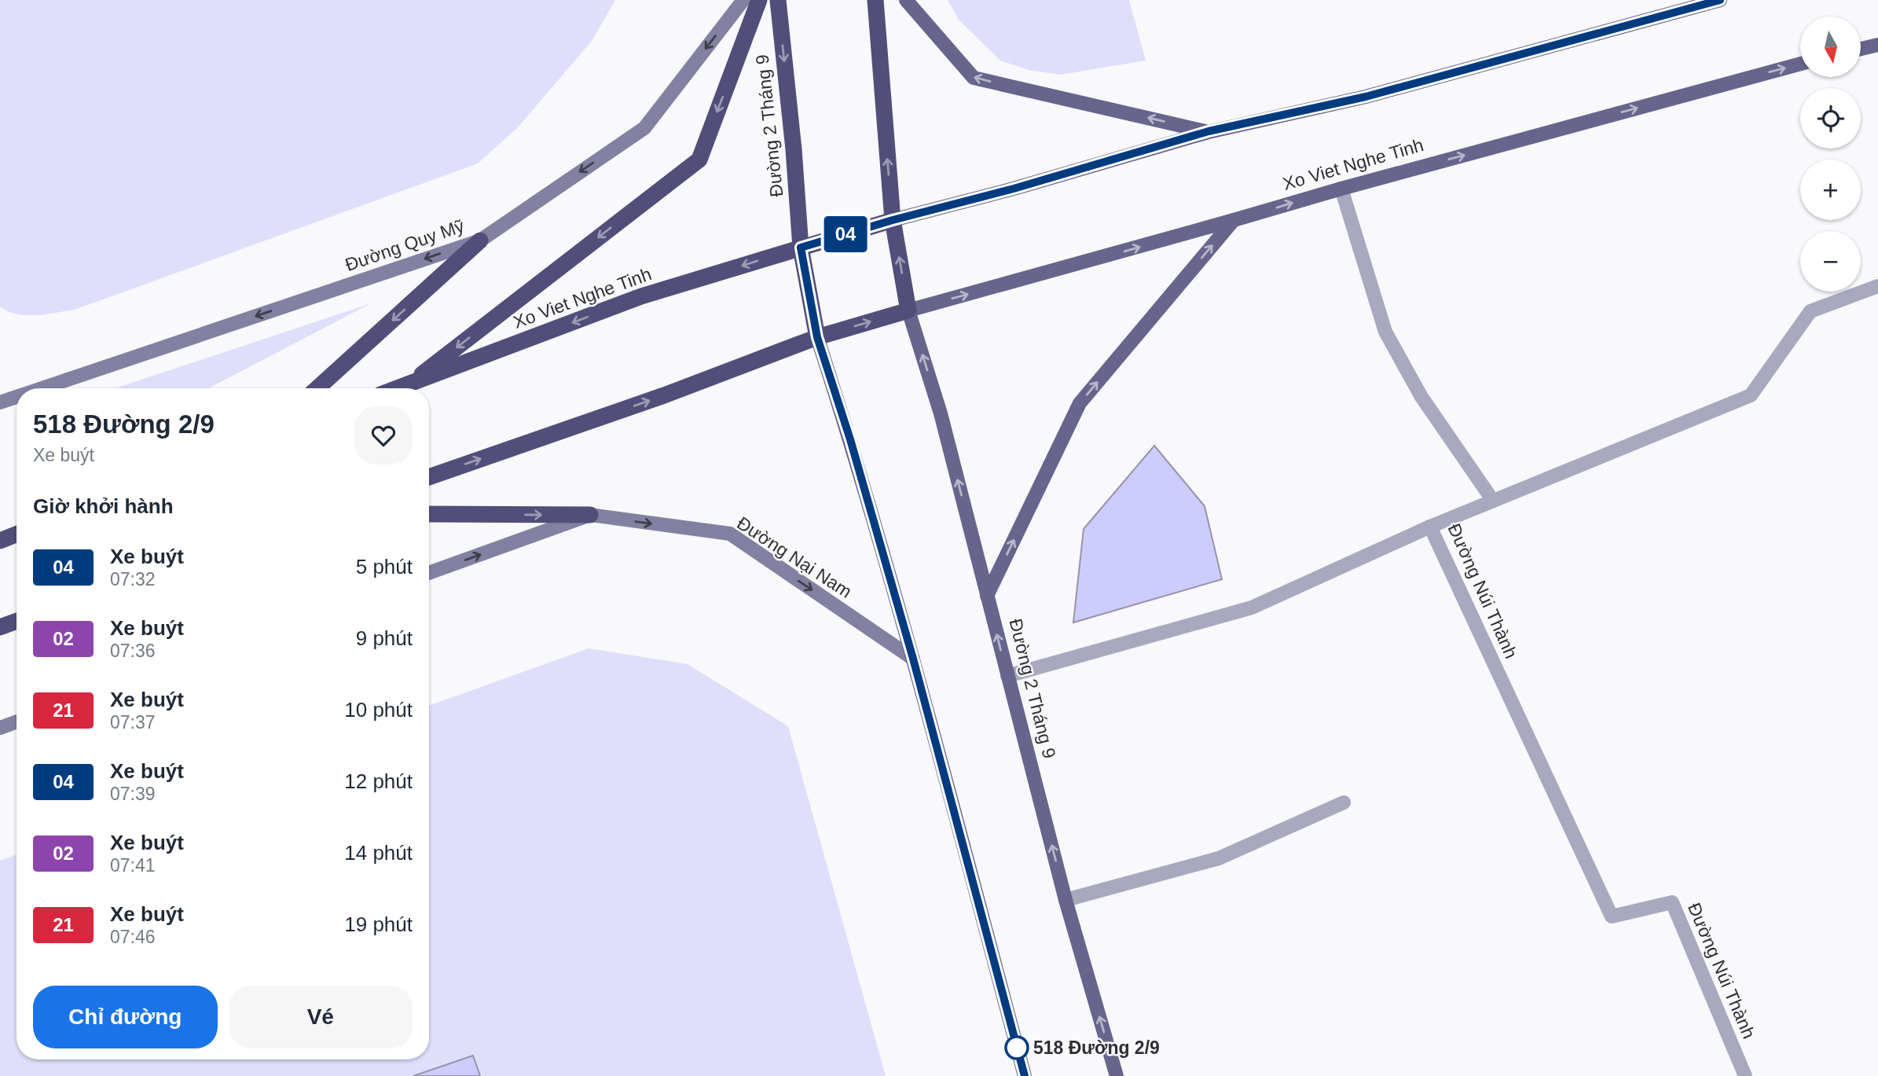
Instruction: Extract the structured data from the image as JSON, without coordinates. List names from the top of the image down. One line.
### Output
{"streets":{"highway":["Đường 2 Tháng 9","Xo Viet Nghe Tinh"],"street":["Đường Quy Mỹ","Đường Nại Nam","Đường Núi Thành"]},"crossings":[["Đường 2 Tháng 9","Xo Viet Nghe Tinh"]],"one_way":["Đường Quy Mỹ","Đường Nại Nam"],"places":["518 Đường 2/9"],"lines":["bus line 04"],"north":"bottom","page":{"on_map":"04","map_buttons":["+","−"],"heading":[["518 Đường 2/9","Xe buýt"],"Giờ khởi hành"],"list":[{"mark":"04","name":"Xe buýt","note":"07:32","value":"5 phút"},{"mark":"02","name":"Xe buýt","note":"07:36","value":"9 phút"},{"mark":"21","name":"Xe buýt","note":"07:37","value":"10 phút"},{"mark":"04","name":"Xe buýt","note":"07:39","value":"12 phút"},{"mark":"02","name":"Xe buýt","note":"07:41","value":"14 phút"},{"mark":"21","name":"Xe buýt","note":"07:46","value":"19 phút"}],"buttons":["Chỉ đường","Vé"]}}
